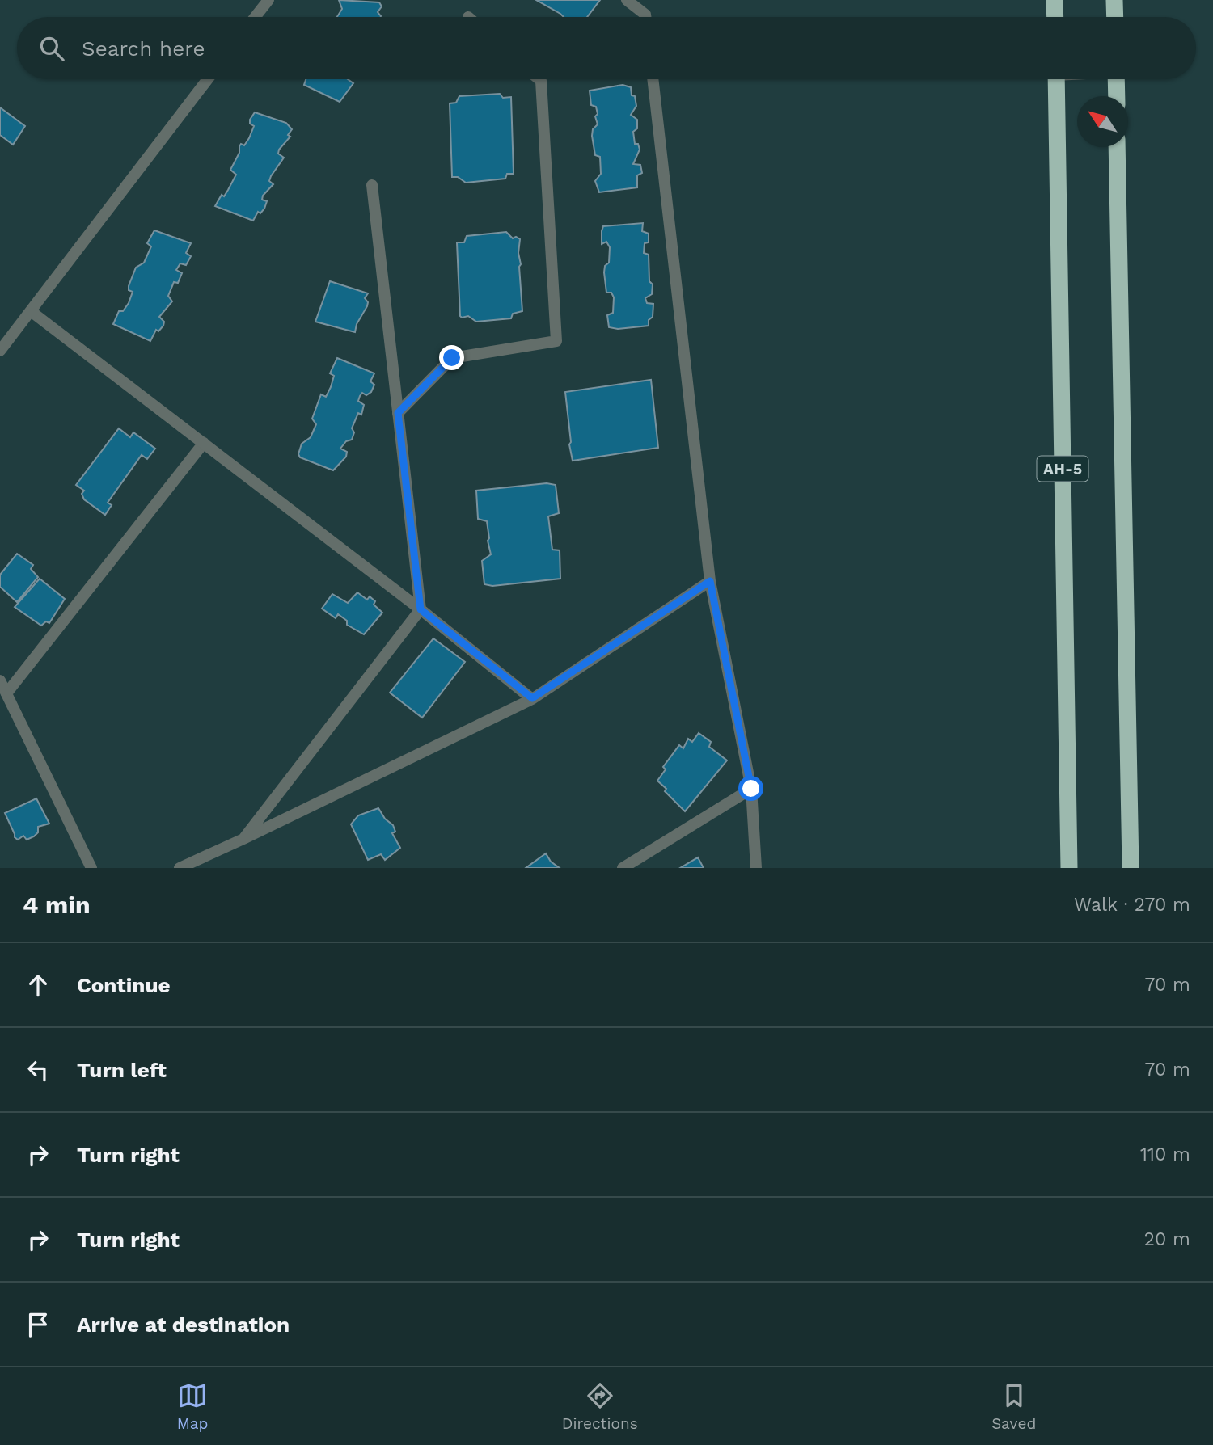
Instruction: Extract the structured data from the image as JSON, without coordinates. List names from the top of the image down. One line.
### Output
{"streets":{"highway":["AH-5"]},"north":"top left","page":{"search":"Search here","heading":["4 min","Walk · 270 m"],"list":[["Continue","70 m"],["Turn left","70 m"],["Turn right","110 m"],["Turn right","20 m"],"Arrive at destination"],"nav":["Map","Directions","Saved"]}}
